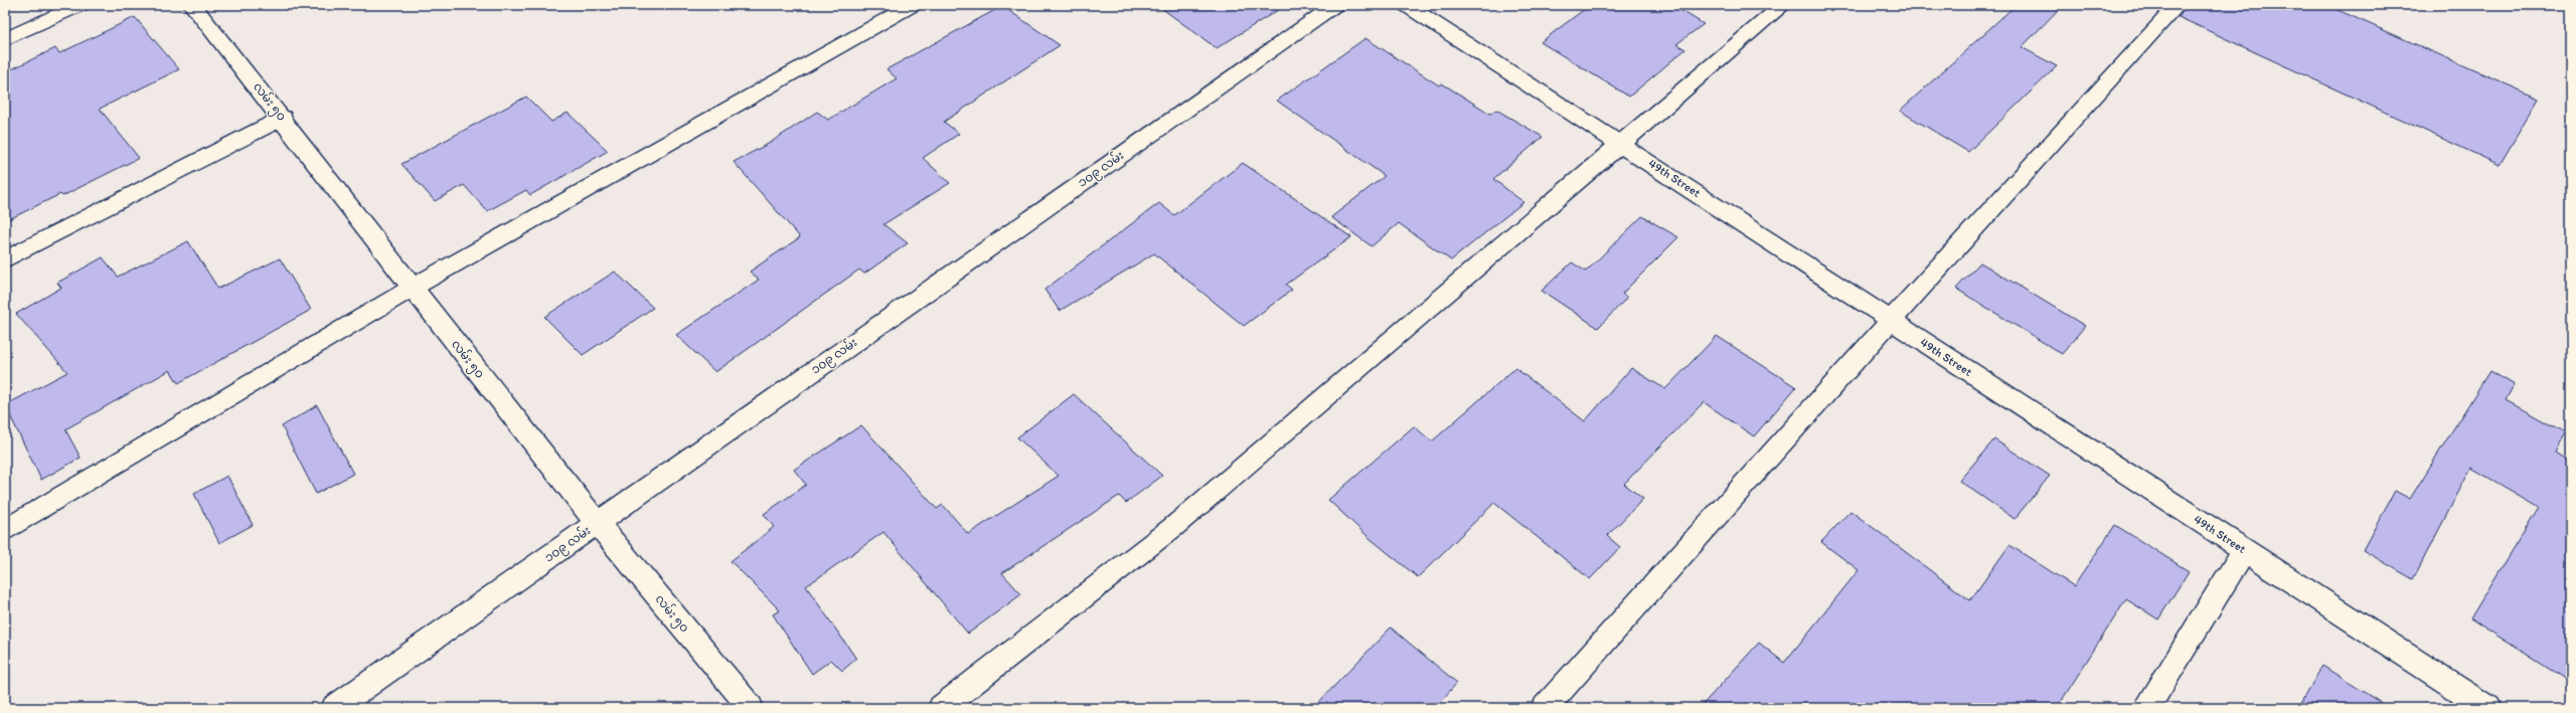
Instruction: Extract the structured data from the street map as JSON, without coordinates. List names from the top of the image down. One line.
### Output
{"streets":{"street":["လမ်း ၅၀","၁၀၉ လမ်း","49th Street"]},"crossings":[["လမ်း ၅၀","၁၀၉ လမ်း"]]}
